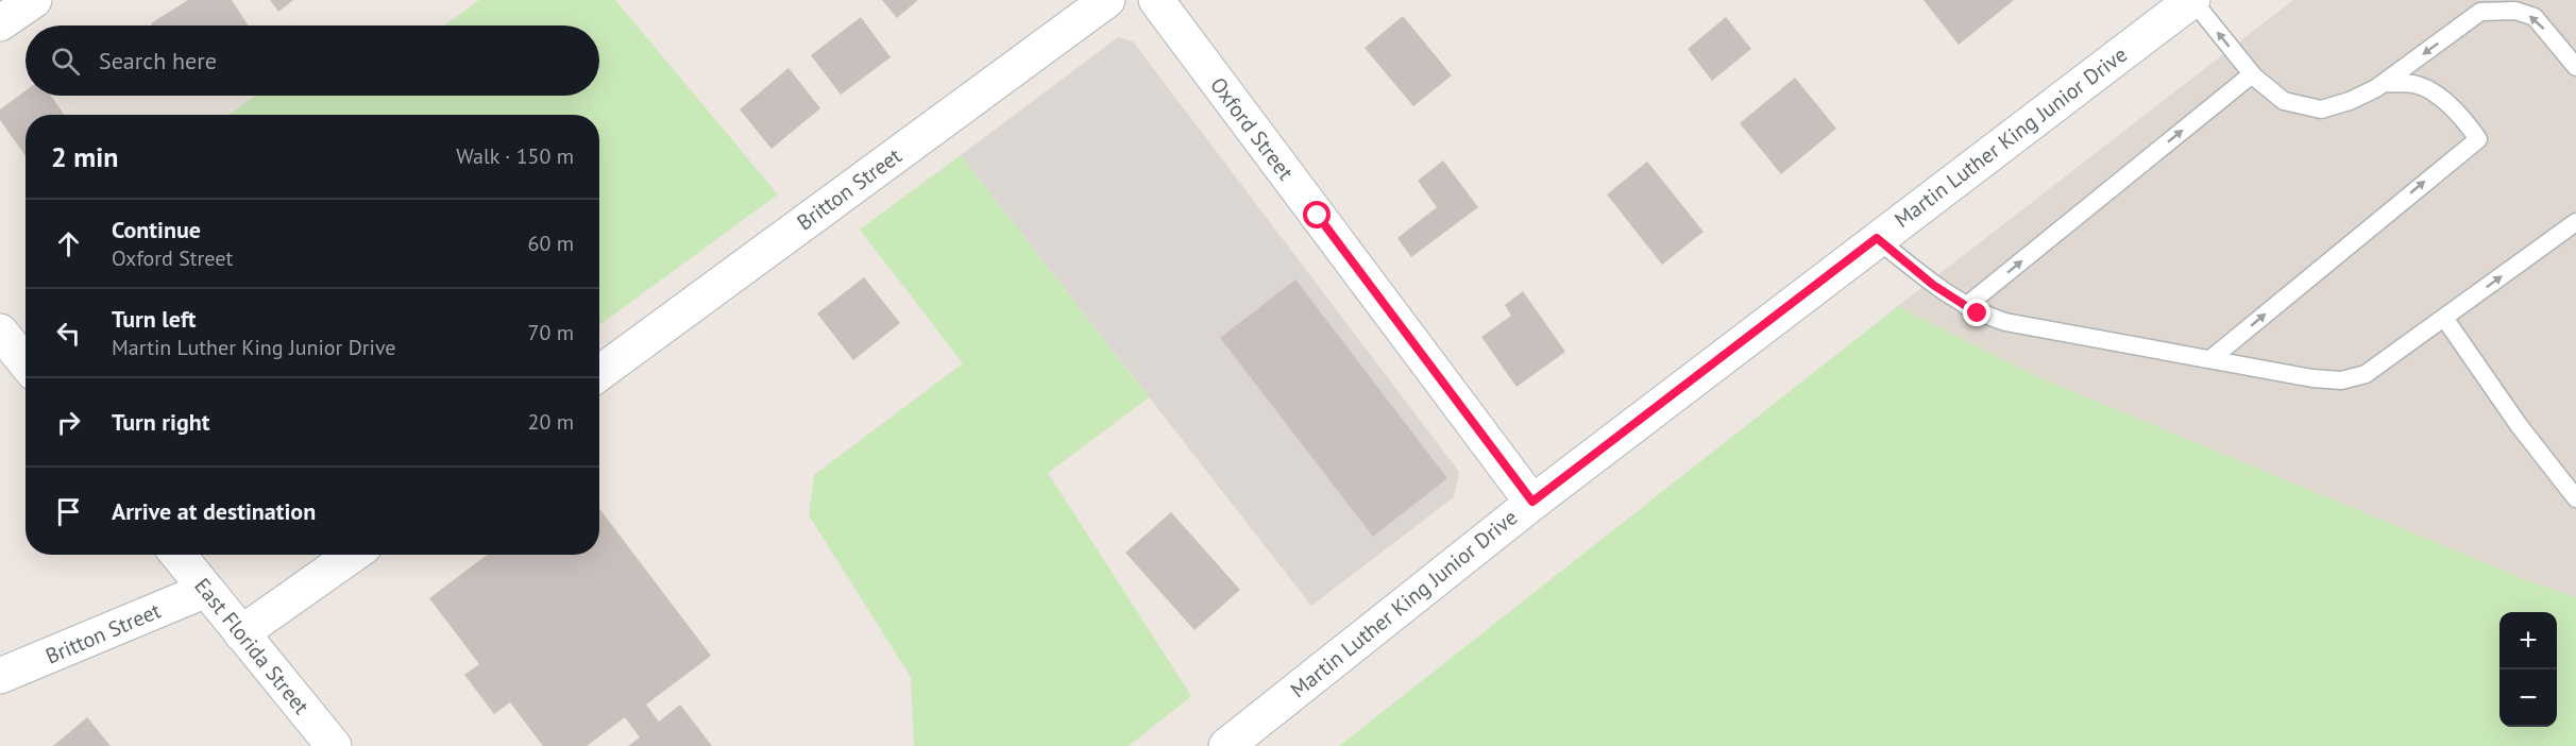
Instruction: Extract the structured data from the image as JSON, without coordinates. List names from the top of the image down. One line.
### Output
{"streets":{"street":["Oxford Street","Martin Luther King Junior Drive","Britton Street","East Florida Street"]},"crossings":[["Oxford Street","Martin Luther King Junior Drive"],["Britton Street","East Florida Street"]],"page":{"search":"Search here","heading":["2 min","Walk · 150 m"],"list":[["Continue","Oxford Street","60 m"],["Turn left","Martin Luther King Junior Drive","70 m"],["Turn right","20 m"],"Arrive at destination"],"map_buttons":["+","−"]}}
